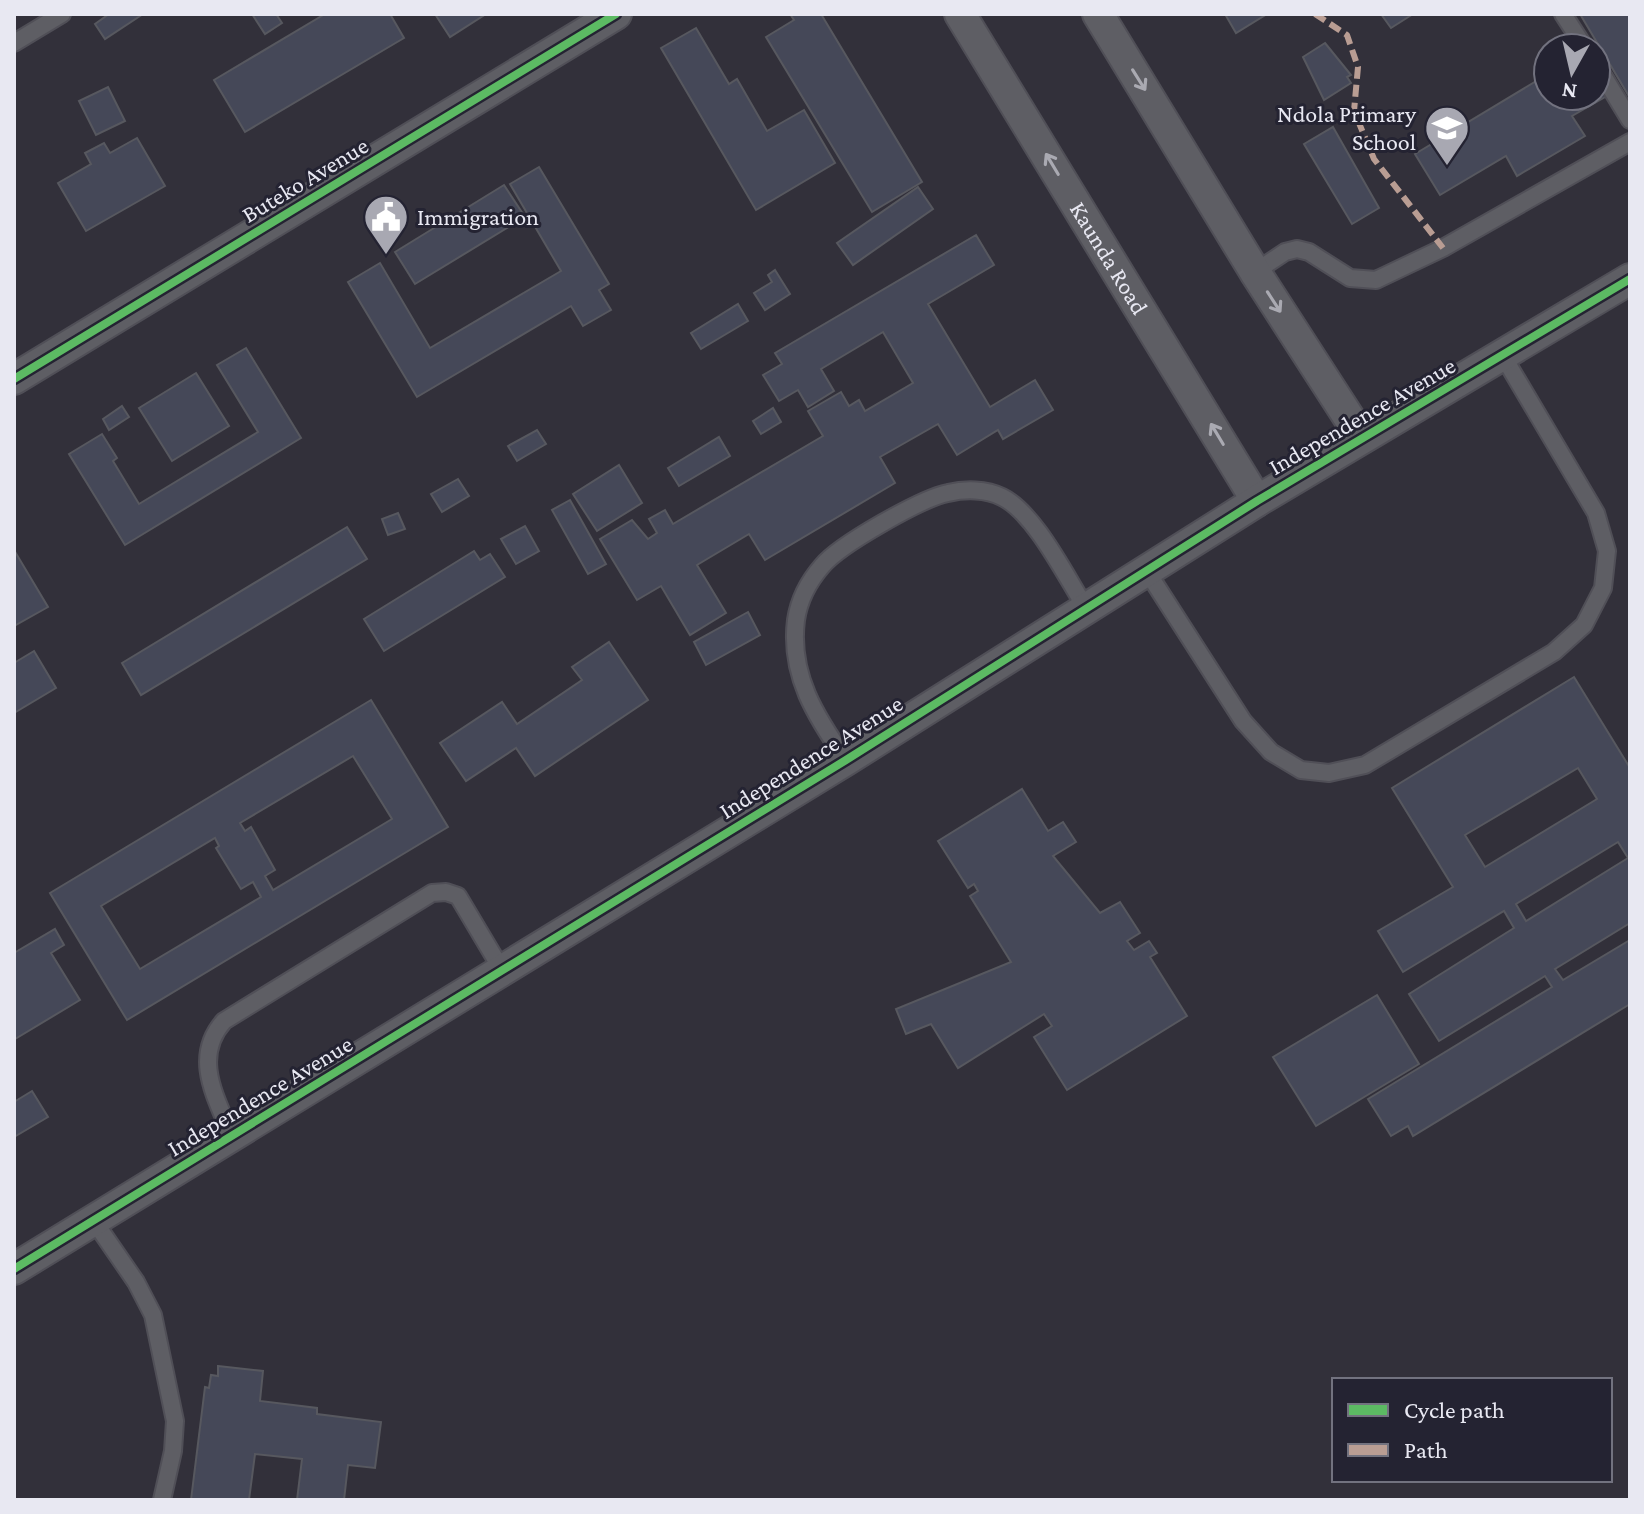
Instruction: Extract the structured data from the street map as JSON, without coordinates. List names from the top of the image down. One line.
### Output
{"streets":{"street":["Buteko Avenue","Kaunda Road","Independence Avenue"]},"crossings":[["Kaunda Road","Independence Avenue"]],"places":{"school or university":["Ndola Primary School"],"public building":["Immigration"]},"legend":["Cycle path","Path"],"north":"bottom"}
